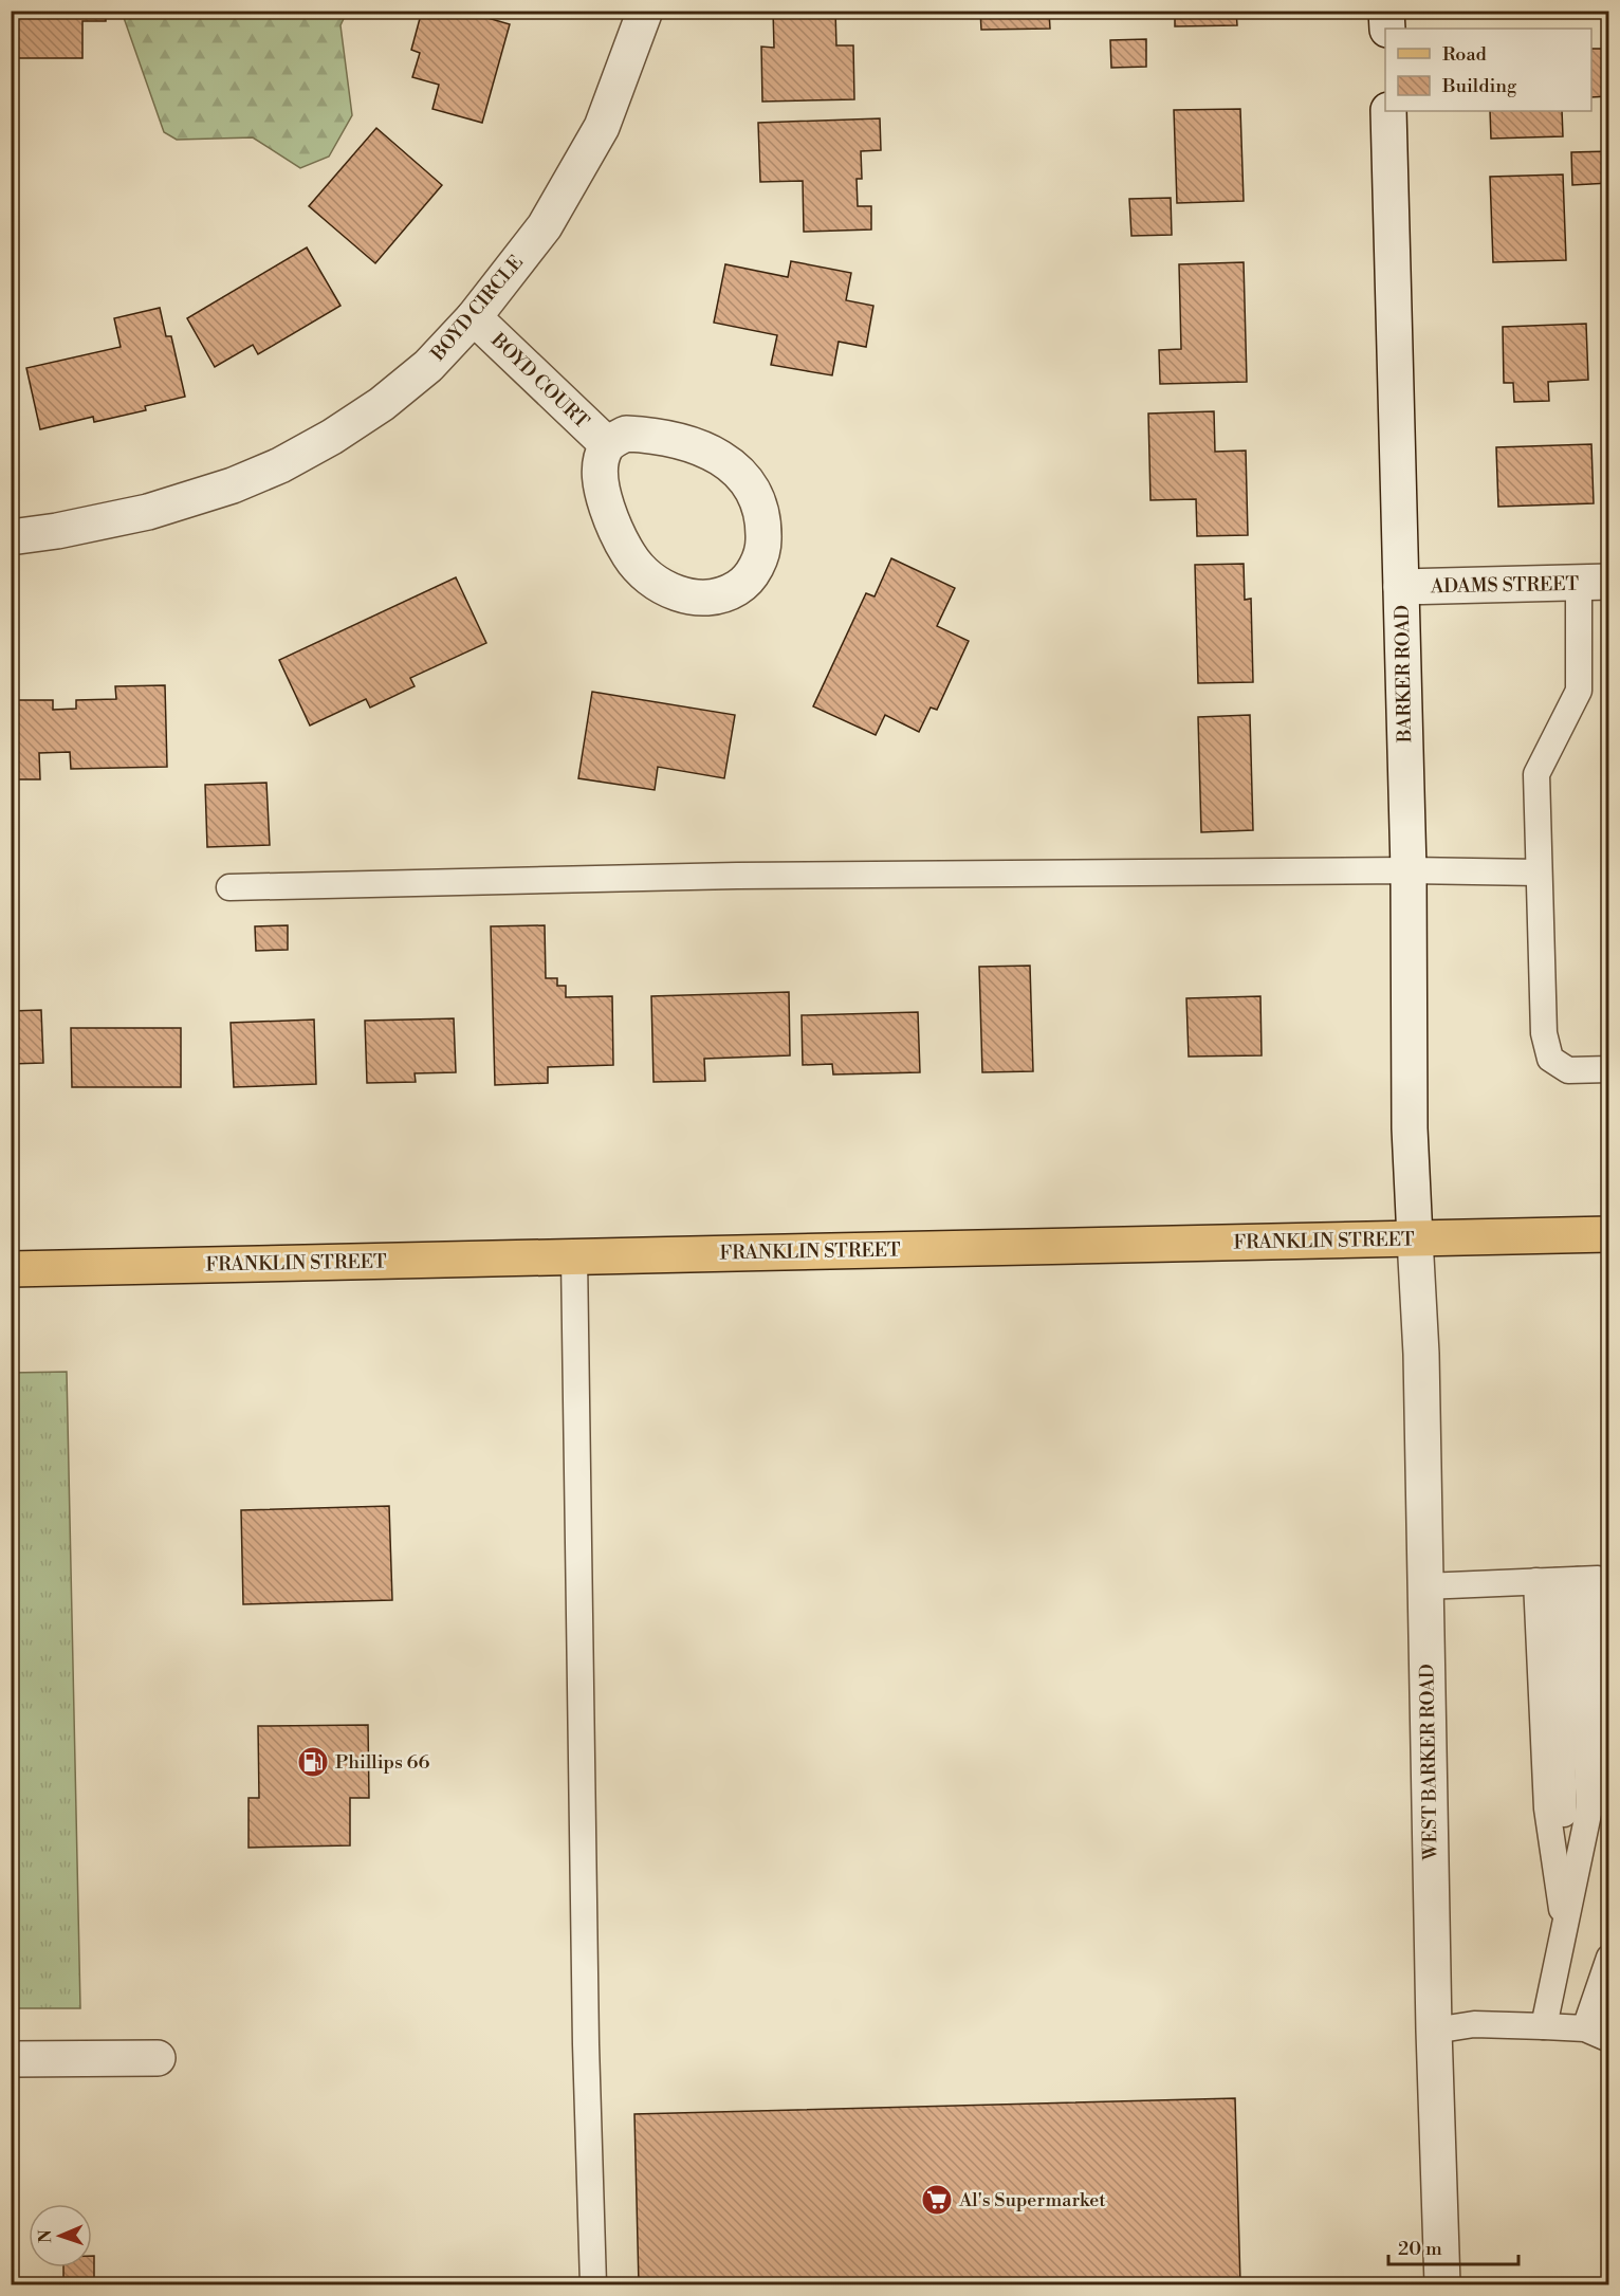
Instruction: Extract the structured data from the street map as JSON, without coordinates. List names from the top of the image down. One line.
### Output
{"streets":{"main road":["FRANKLIN STREET"],"street":["BOYD CIRCLE","BOYD COURT","ADAMS STREET","BARKER ROAD","WEST BARKER ROAD"]},"crossings":[["BOYD CIRCLE","BOYD COURT"],["ADAMS STREET","BARKER ROAD"],["BARKER ROAD","FRANKLIN STREET"],["BARKER ROAD","WEST BARKER ROAD"],["FRANKLIN STREET","WEST BARKER ROAD"]],"places":{"fuel station":["Phillips 66"],"supermarket":["Al's Supermarket"]},"legend":["Road","Building"],"scale_bar":"20 m","north":"left"}
